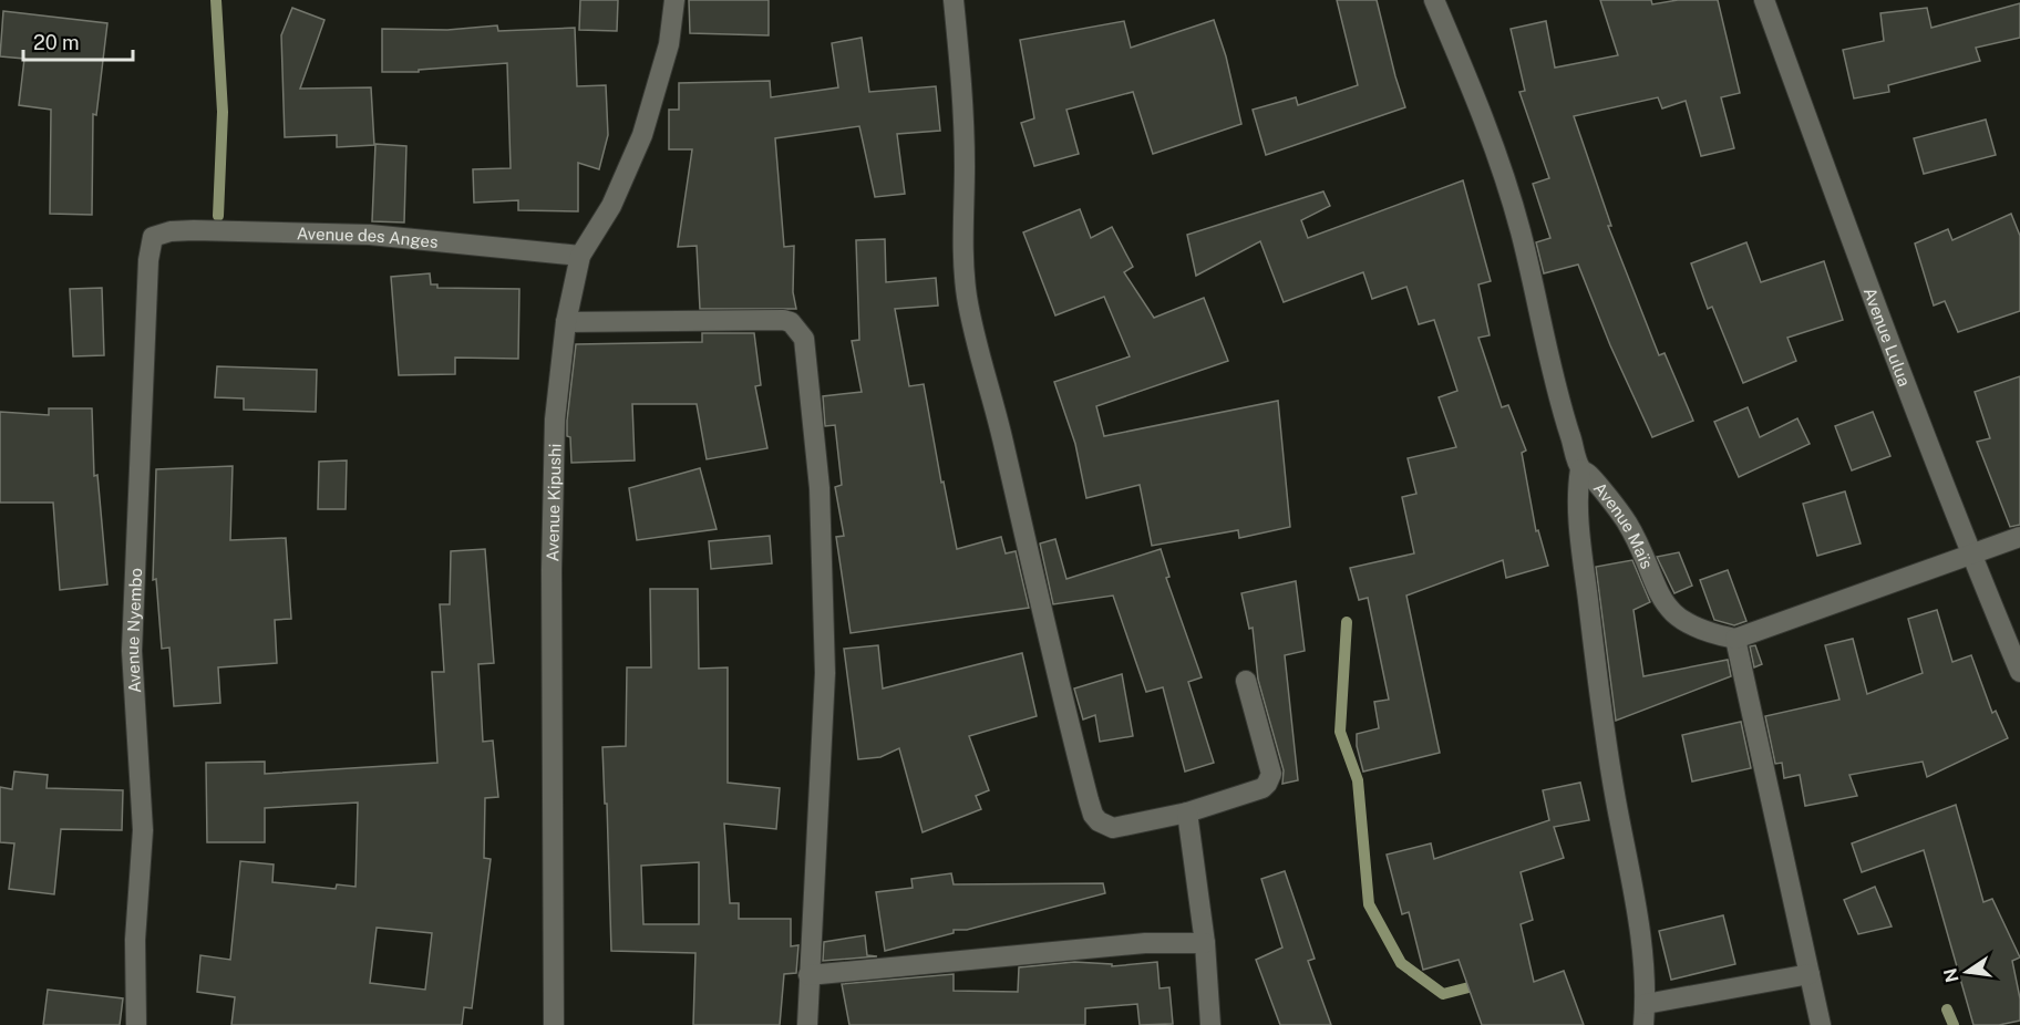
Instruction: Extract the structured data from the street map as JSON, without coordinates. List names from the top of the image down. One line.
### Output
{"streets":{"street":["Avenue des Anges","Avenue Lulua","Avenue Kipushi","Avenue Maïs","Avenue Nyembo"]},"crossings":[["Avenue des Anges","Avenue Kipushi"],["Avenue des Anges","Avenue Nyembo"]],"scale_bar":"20 m","north":"left"}
